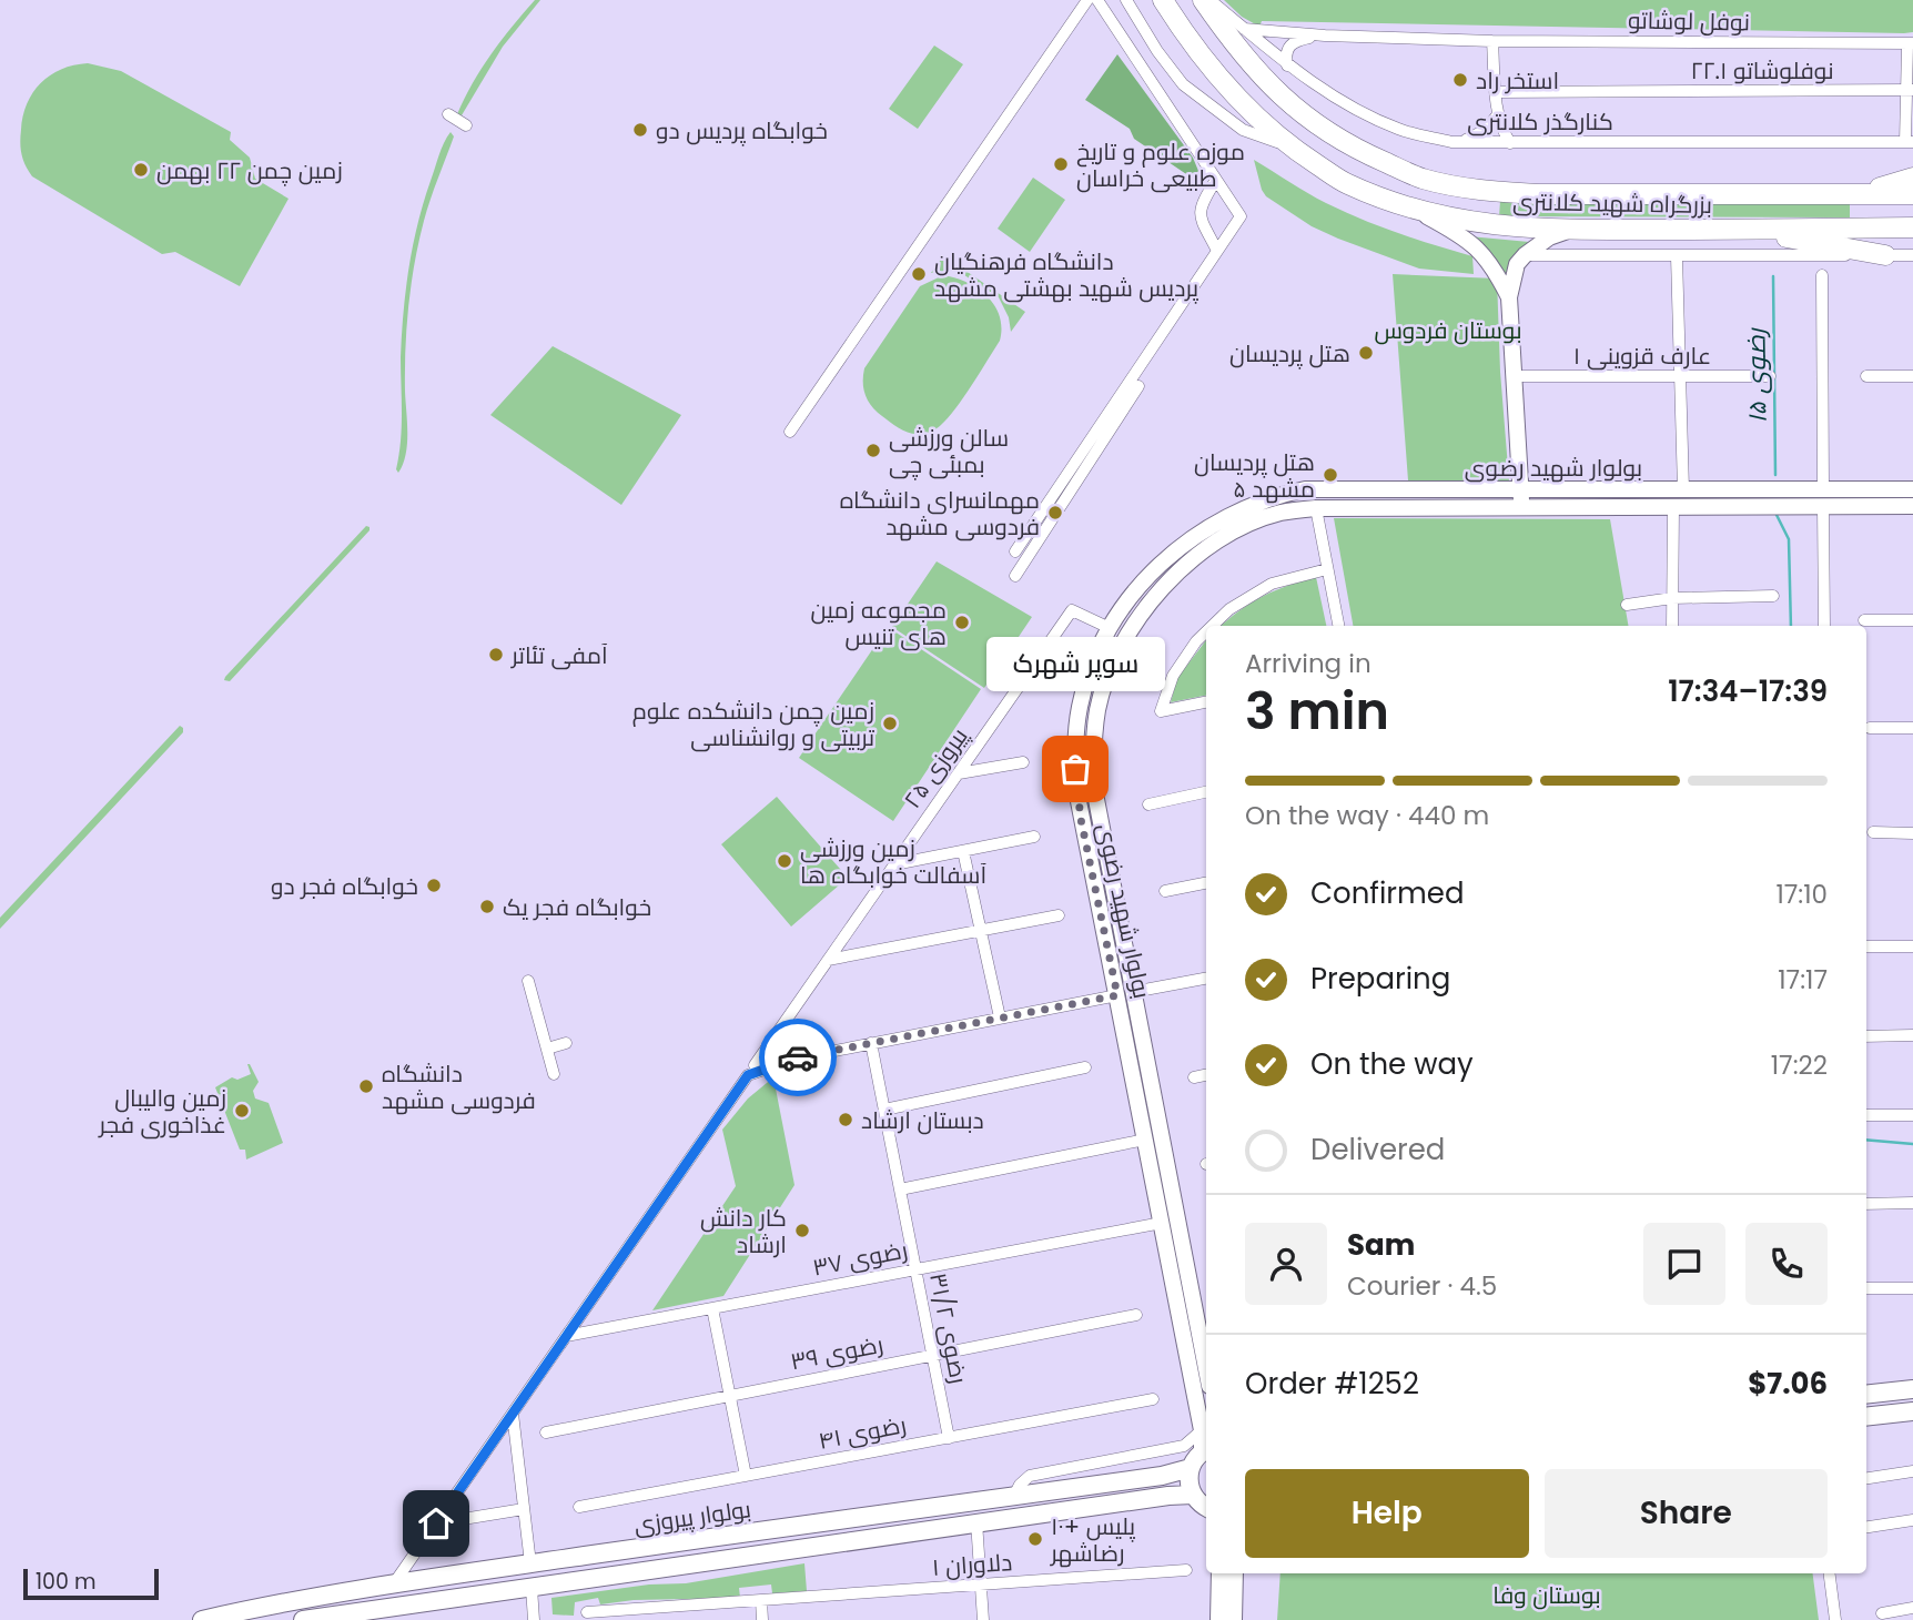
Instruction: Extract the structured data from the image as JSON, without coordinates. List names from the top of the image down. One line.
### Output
{"streets":{"highway":["بزرگراه شهید کلانتری"],"main road":["بولوار پیروزی"],"street":["نوفل لوشاتو","نوفلوشاتو ۲۲.۱","کنارگذر کلانتری","عارف قزوینی ۱","بولوار شهید رضوی","پیروزی ۲۵","رضوی ۳۷","رضوی ۳۱/۲","رضوی ۳۹","رضوی ۴۱","دلاوران ۱"]},"crossings":[["نوفل لوشاتو","کنارگذر کلانتری"],["بولوار شهید رضوی","پیروزی ۲۵"],["بولوار شهید رضوی","رضوی ۳۷"],["رضوی ۳۷","رضوی ۳۱/۲"],["رضوی ۳۱/۲","رضوی ۳۹"],["رضوی ۳۱/۲","رضوی ۴۱"]],"water":["رضوی ۱۵"],"parks":["بوستان فردوس","بوستان وفا"],"places":["استخر راد","خوابگاه پردیس دو","موزه علوم و تاریخ طبیعی خراسان","زمین چمن ۲۲ بهمن","دانشگاه فرهنگیان پردیس شهید بهشتی مشهد","هتل پردیسان","سالن ورزشی بمبئی چی","هتل پردیسان ۵ مشهد","مهمانسرای دانشگاه فردوسی مشهد","مجموعه زمین های تنیس","آمفی تئاتر","زمین چمن دانشکده علوم تربیتی و روانشناسی","سوپر شهرک","زمین ورزشی آسفالت خوابگاه ها","خوابگاه فجر دو","خوابگاه فجر یک","دانشگاه فردوسی مشهد","زمین والیبال غذاخوری فجر","دبستان ارشاد","کار دانش ارشاد","پلیس +۱۰ رضاشهر"],"scale_bar":"100 m","page":{"heading":["3 min","Arriving in","17:34–17:39"],"panel":["Sam","Courier · 4.5","Order #1252","$7.06"],"bubble":"سوپر شهرک","bar":"On the way · 440 m","list":[["Confirmed","17:10"],["Preparing","17:17"],["On the way","17:22"],"Delivered"],"buttons":["Help","Share"],"scale":"100 m"}}
